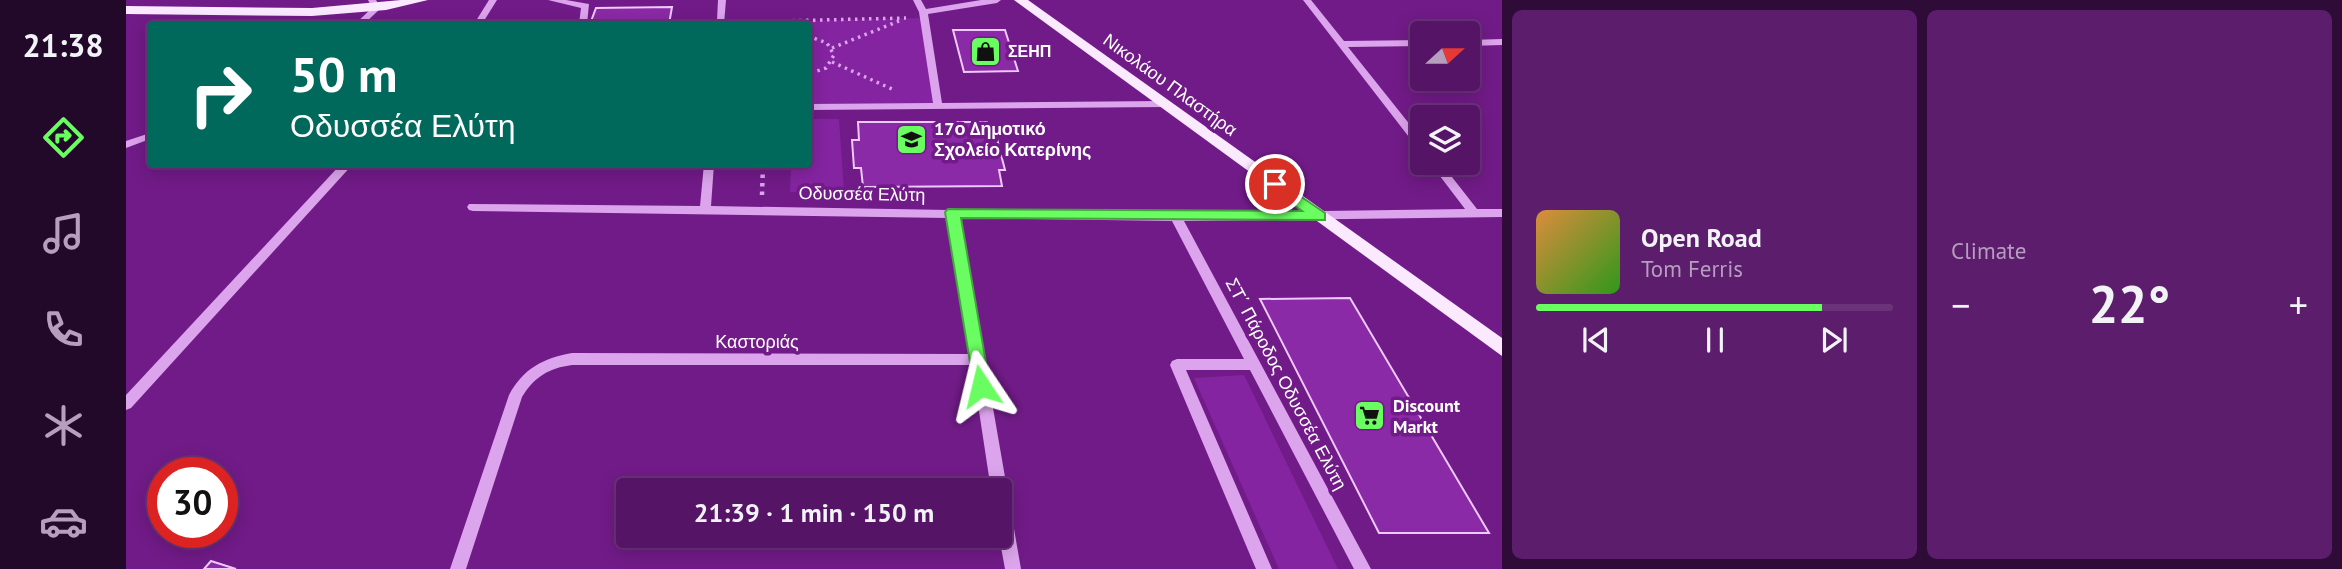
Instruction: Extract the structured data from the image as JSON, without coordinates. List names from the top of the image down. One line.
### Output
{"streets":{"main road":["Νικολάου Πλαστήρα"],"street":["Οδυσσέα Ελύτη","Καστοριάς","ΣΤ΄ Πάροδος Οδυσσέα Ελύτη"]},"crossings":[["Νικολάου Πλαστήρα","Οδυσσέα Ελύτη"],["Οδυσσέα Ελύτη","ΣΤ΄ Πάροδος Οδυσσέα Ελύτη"]],"places":{"shop":["ΣΕΗΠ"],"school or university":["17ο Δημοτικό Σχολείο Κατερίνης"],"supermarket":["Discount Markt"]},"north":"right","page":{"tabs":"21:38","tile":"Climate","turn":["50 m","Οδυσσέα Ελύτη"],"song":["Open Road","Tom Ferris"],"heat":["−","22°","+"],"limit":"30","trip":"21:39 · 1 min · 150 m"}}
